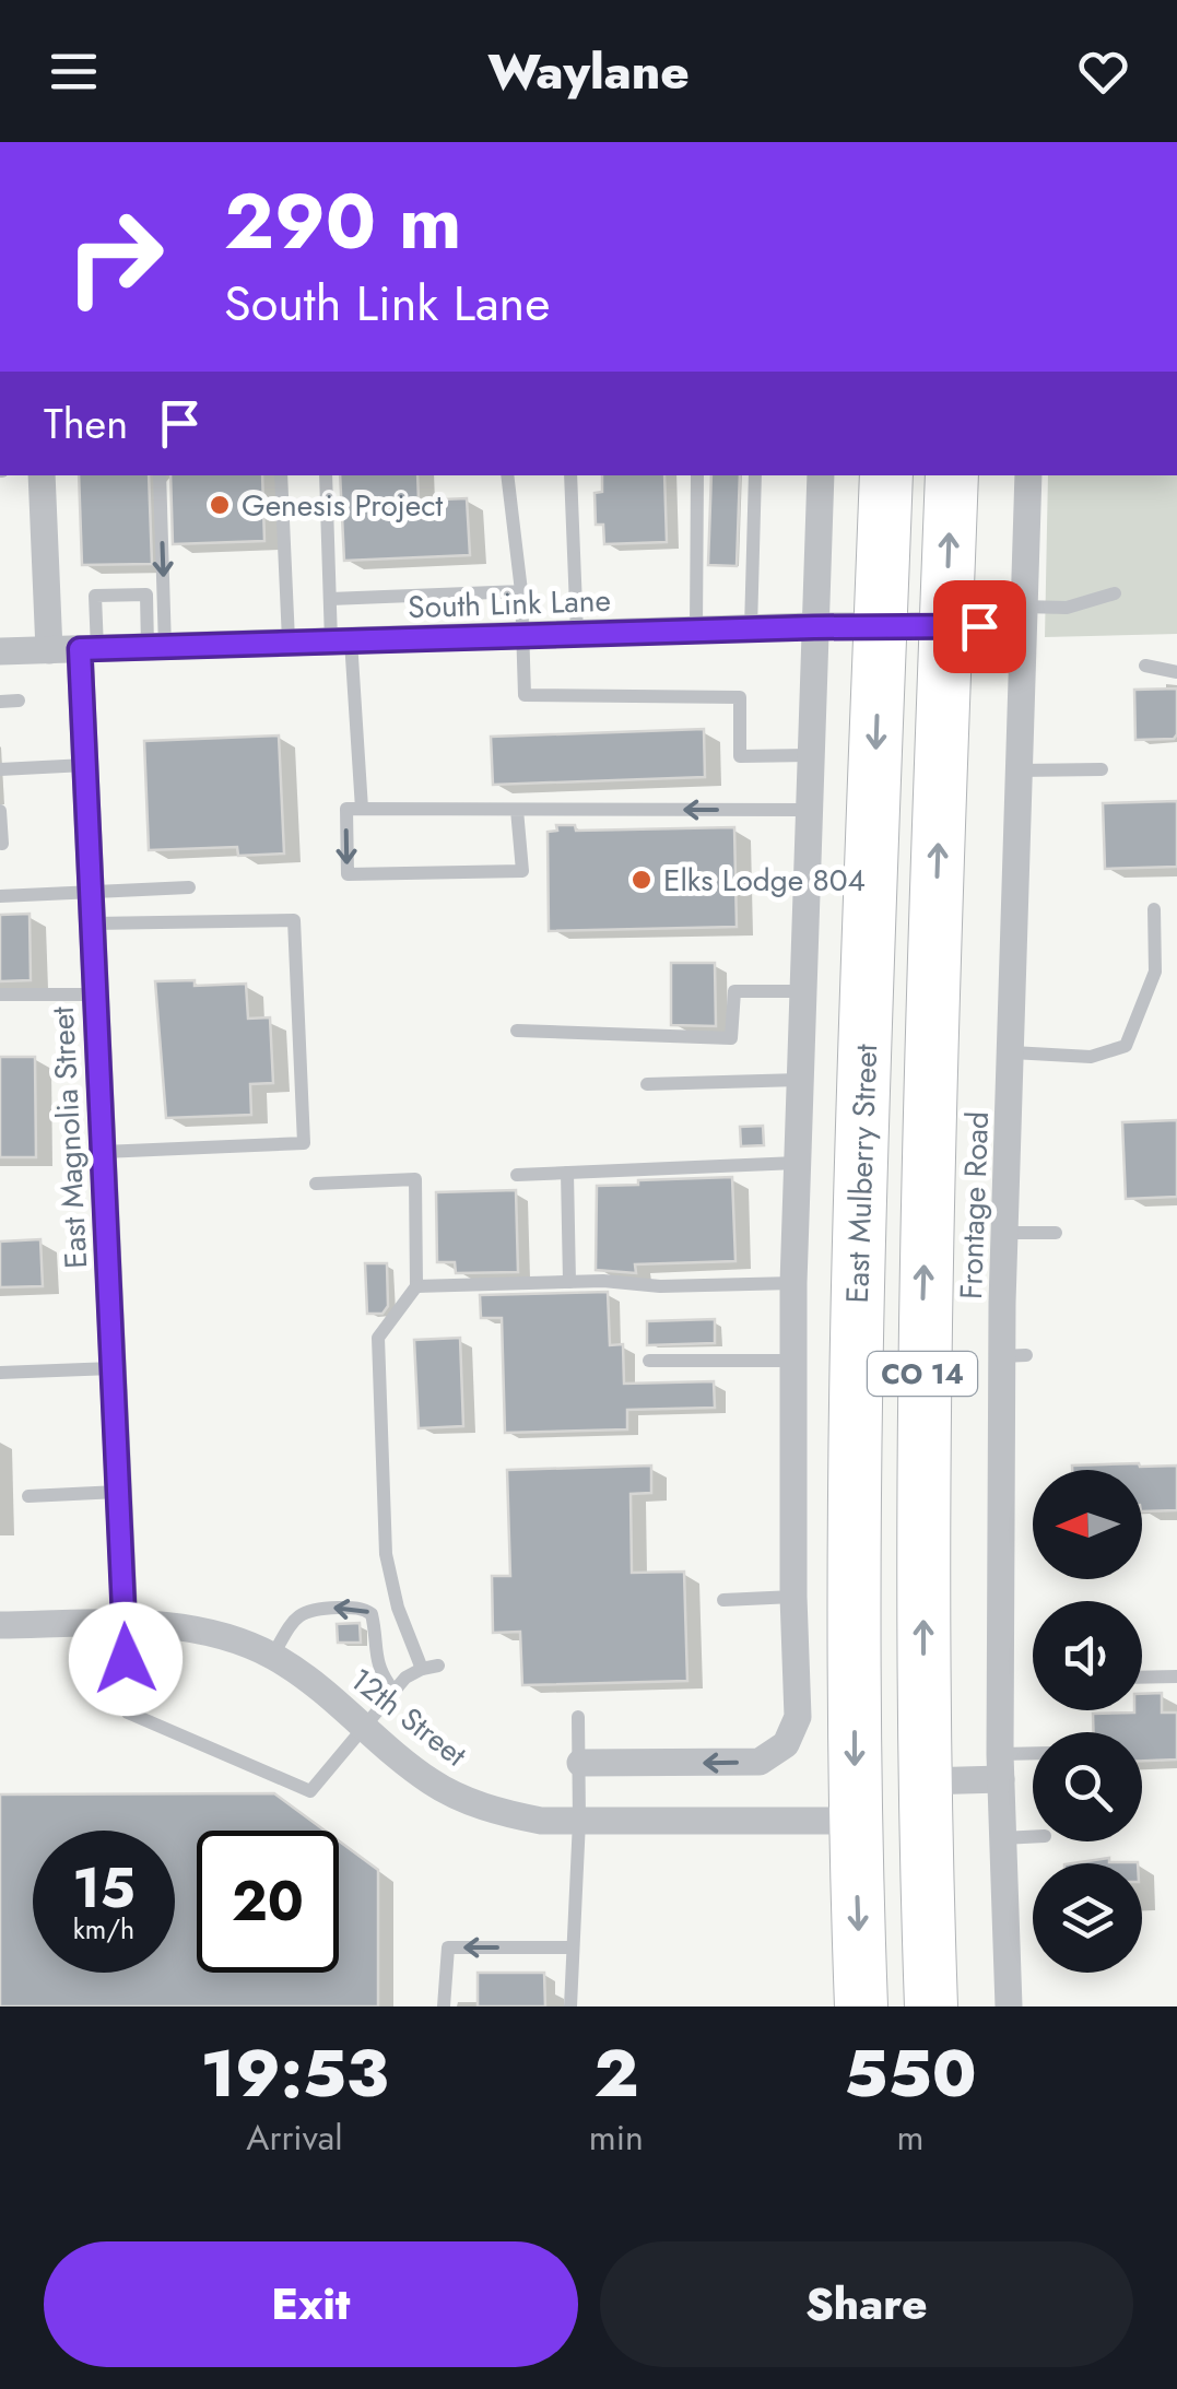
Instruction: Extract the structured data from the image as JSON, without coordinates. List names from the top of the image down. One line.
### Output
{"streets":{"highway":["East Mulberry Street","CO 14"],"street":["South Link Lane","East Magnolia Street","Frontage Road","12th Street"]},"crossings":[["South Link Lane","East Magnolia Street"],["South Link Lane","East Mulberry Street"],["South Link Lane","Frontage Road"],["South Link Lane","CO 14"],["East Magnolia Street","12th Street"],["East Mulberry Street","12th Street"]],"places":["Genesis Project","Elks Lodge 804"],"north":"left","page":{"header":"Waylane","turn":["290 m","South Link Lane"],"then":"Then","speed":"15 km/h","limit":"20","eta":["19:53","Arrival","2","min","550","m"],"buttons":["Exit","Share"]}}
